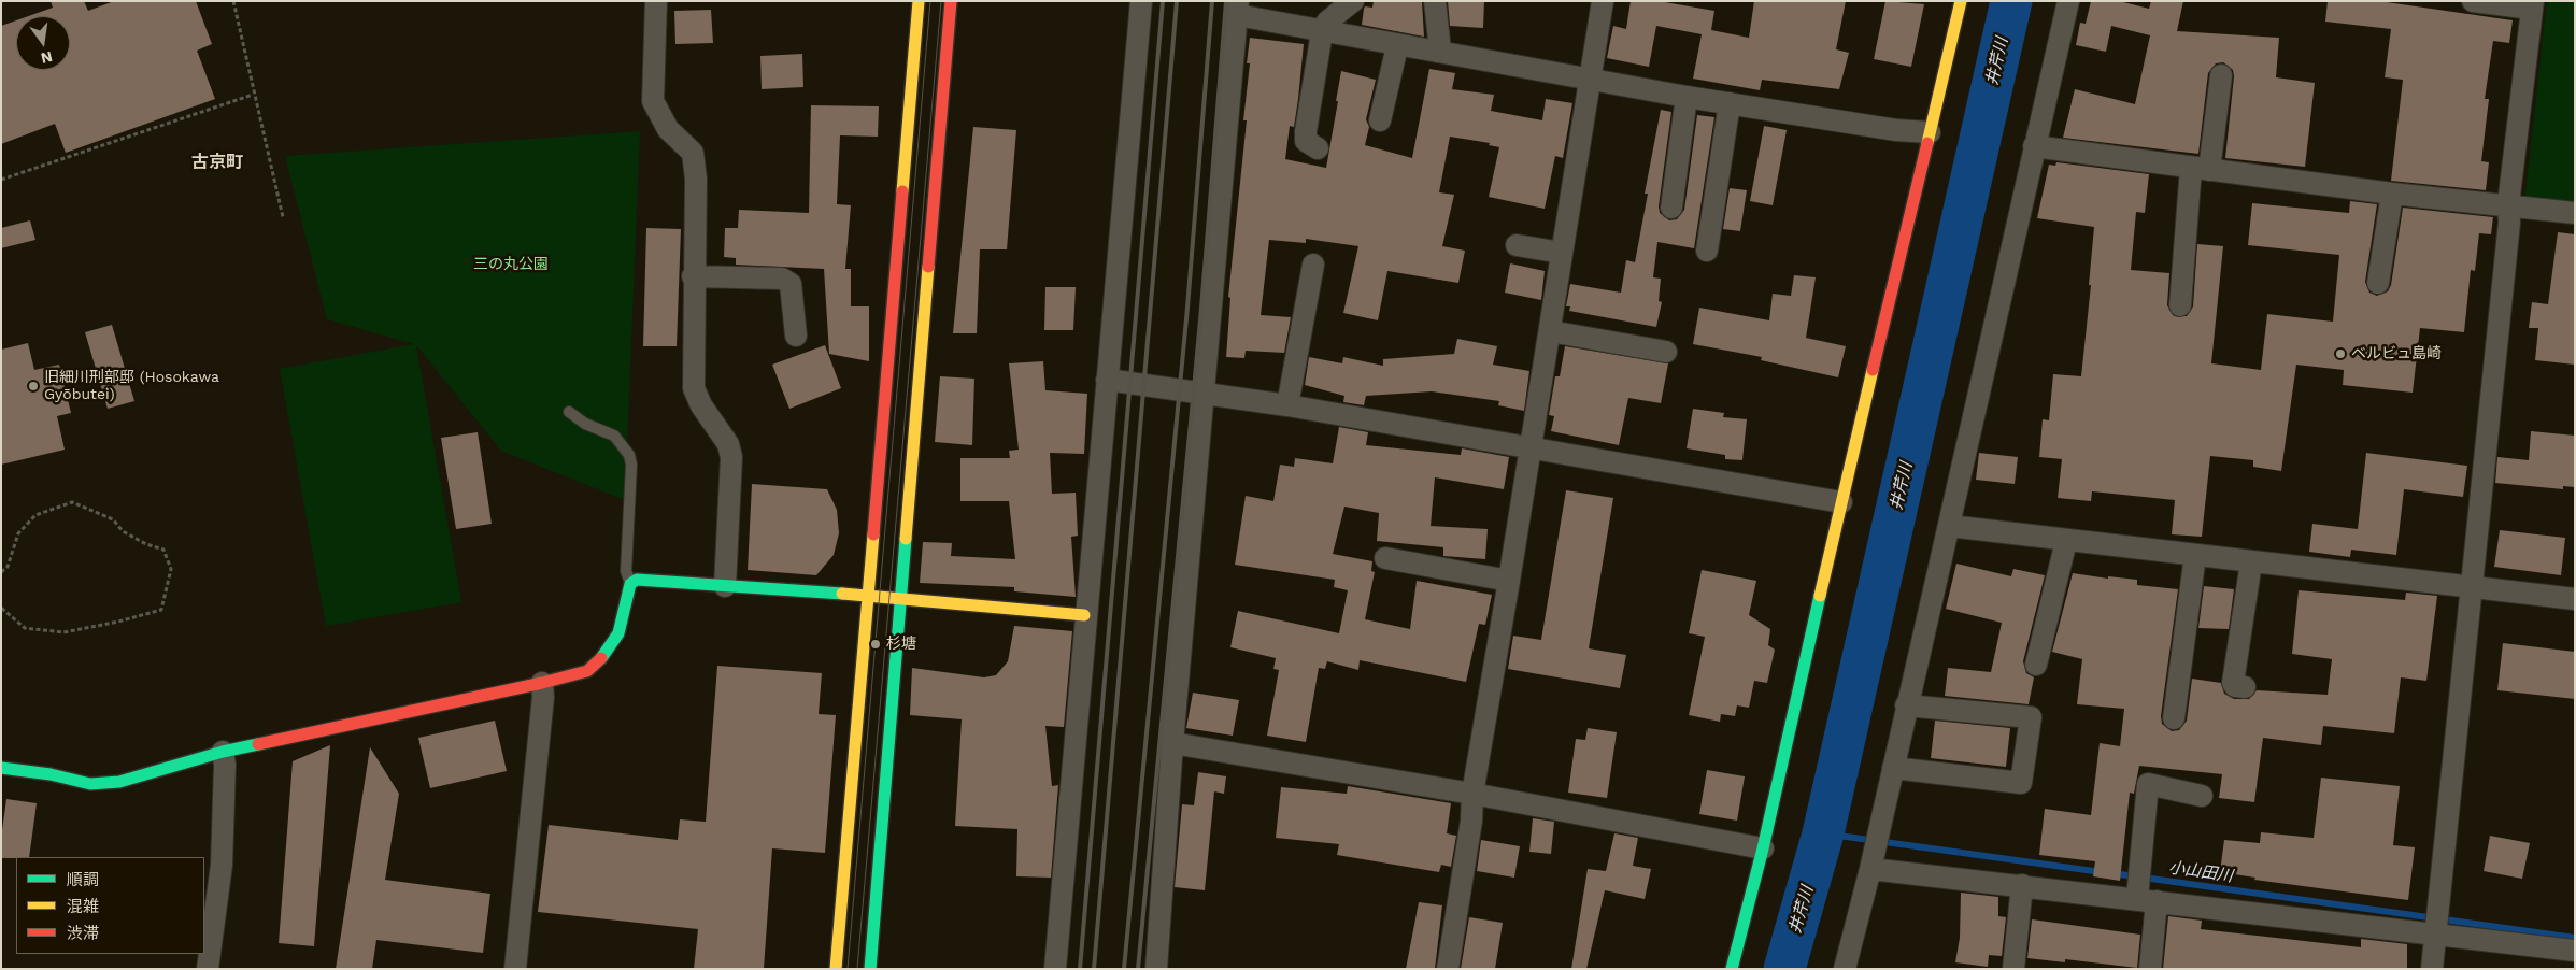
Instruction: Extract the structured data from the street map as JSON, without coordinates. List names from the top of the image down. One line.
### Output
{"districts":["古京町"],"water":["井芹川","小山田川"],"parks":["三の丸公園"],"places":["ベルビュ島崎","旧細川刑部邸 (Hosokawa Gyōbutei)","杉塘"],"legend":["順調","混雑","渋滞"],"north":"bottom"}
